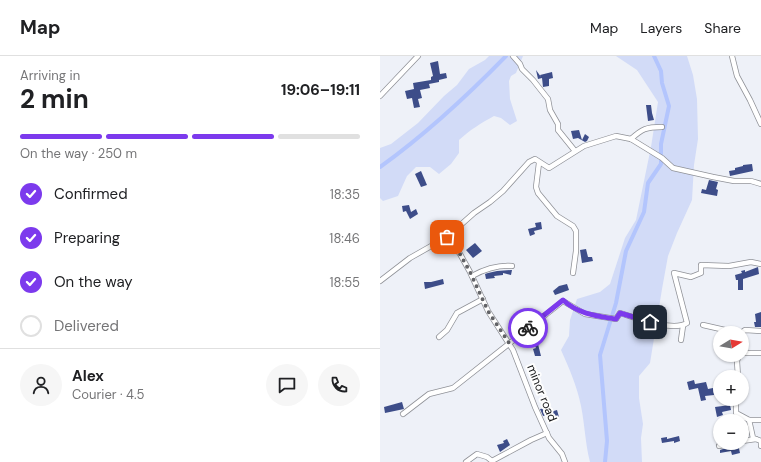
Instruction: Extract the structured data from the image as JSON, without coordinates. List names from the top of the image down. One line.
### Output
{"streets":{"street":["minor road"]},"north":"right","page":{"header":"Map","nav":["Map","Layers","Share"],"heading":["2 min","Arriving in","19:06–19:11"],"panel":["Alex","Courier · 4.5"],"bar":"On the way · 250 m","list":[["Confirmed","18:35"],["Preparing","18:46"],["On the way","18:55"],"Delivered"],"map_buttons":["+","−"]}}
